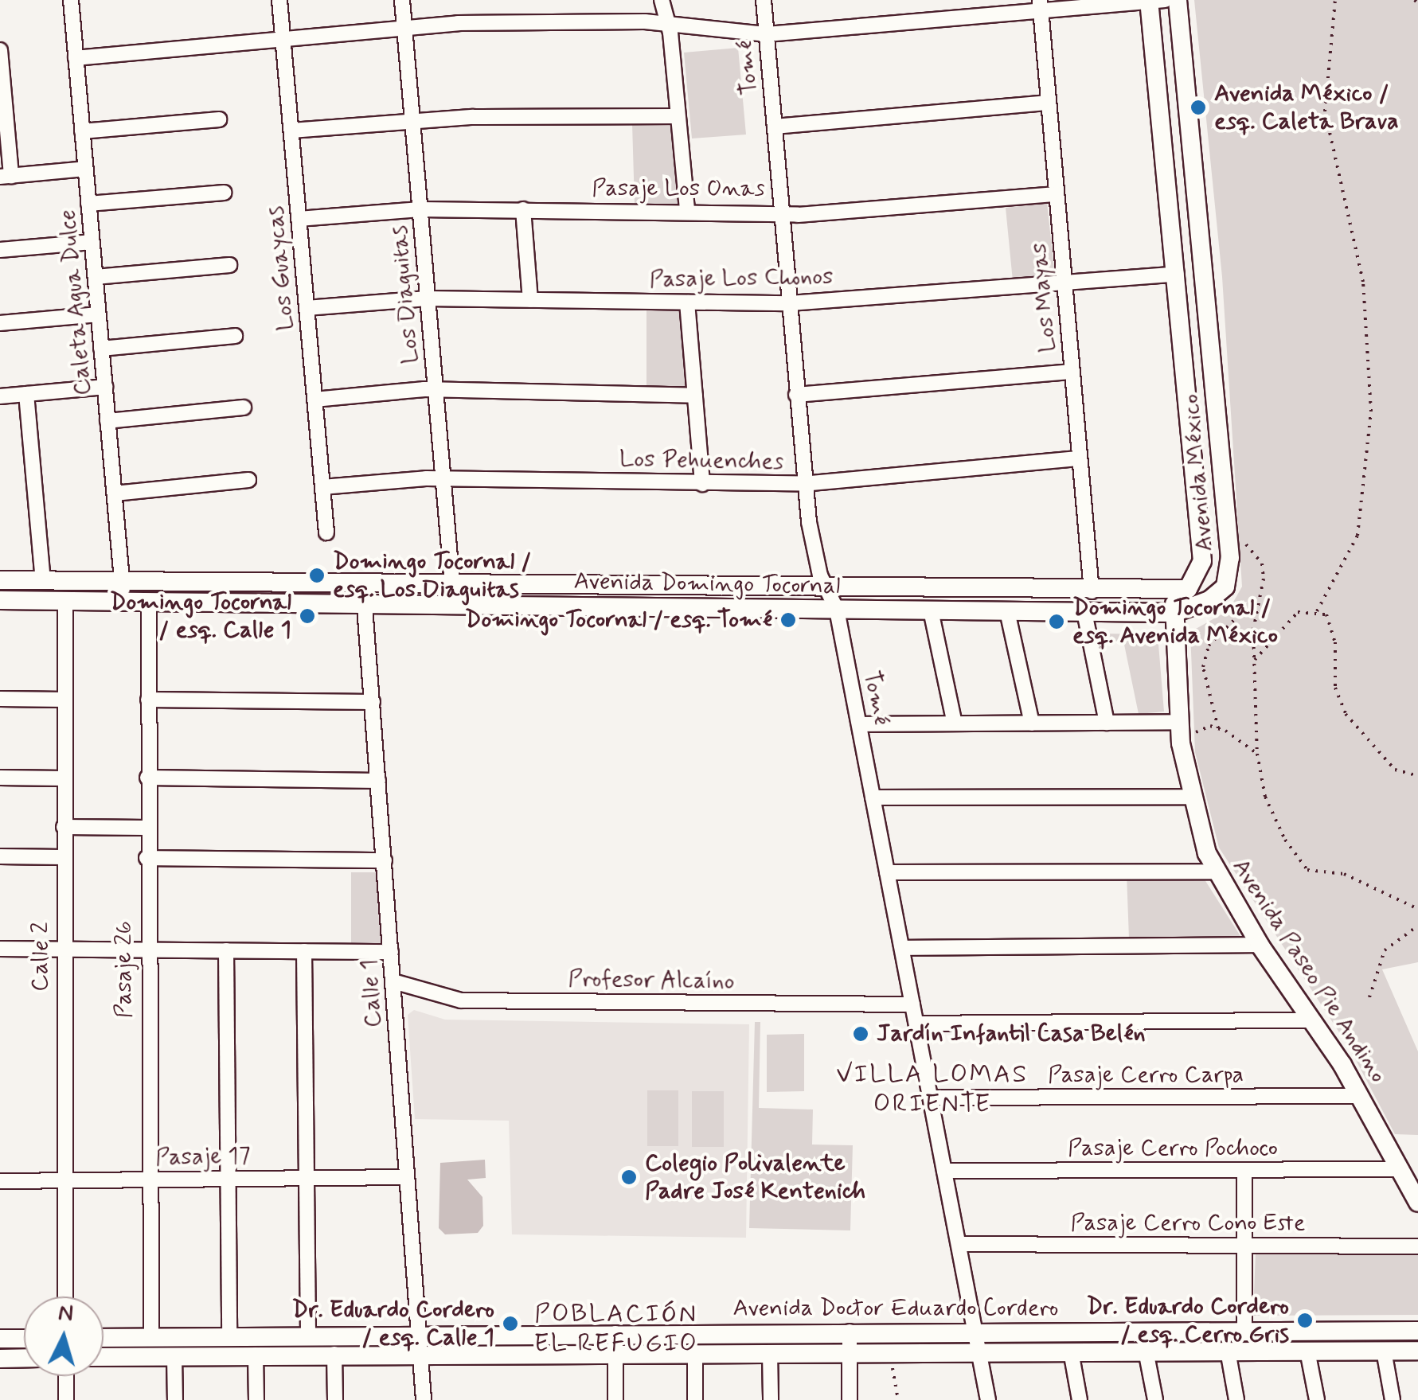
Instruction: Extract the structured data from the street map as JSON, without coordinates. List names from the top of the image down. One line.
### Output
{"streets":{"main road":["Avenida México","Avenida Domingo Tocornal","Avenida Paseo Pie Andino","Avenida Doctor Eduardo Cordero"],"street":["Tomé","Pasaje Los Onas","Los Guaycas","Pasaje Los Chonos","Los Diaguitas","Los Mayas","Caleta Agua Dulce","Los Pehuenches","Calle 2","Pasaje 26","Profesor Alcaíno","Calle 1","Pasaje Cerro Carpa","Pasaje Cerro Pochoco","Pasaje 17","Pasaje Cerro Cono Este"]},"crossings":[["Tomé","Pasaje Los Onas"],["Tomé","Pasaje Los Chonos"],["Tomé","Los Pehuenches"],["Tomé","Avenida Domingo Tocornal"],["Tomé","Profesor Alcaíno"],["Tomé","Pasaje Cerro Carpa"],["Tomé","Pasaje Cerro Pochoco"],["Tomé","Pasaje Cerro Cono Este"],["Tomé","Avenida Doctor Eduardo Cordero"],["Pasaje Los Onas","Los Guaycas"],["Pasaje Los Onas","Los Diaguitas"],["Pasaje Los Onas","Los Mayas"],["Los Guaycas","Pasaje Los Chonos"],["Los Guaycas","Los Pehuenches"],["Pasaje Los Chonos","Los Diaguitas"],["Pasaje Los Chonos","Los Mayas"],["Pasaje Los Chonos","Avenida México"],["Los Diaguitas","Los Pehuenches"],["Los Diaguitas","Avenida Domingo Tocornal"],["Los Mayas","Los Pehuenches"],["Los Mayas","Avenida Domingo Tocornal"],["Caleta Agua Dulce","Avenida Domingo Tocornal"],["Avenida México","Avenida Domingo Tocornal"],["Avenida México","Avenida Paseo Pie Andino"],["Avenida Domingo Tocornal","Calle 2"],["Avenida Domingo Tocornal","Pasaje 26"],["Avenida Domingo Tocornal","Avenida Paseo Pie Andino"],["Avenida Domingo Tocornal","Calle 1"],["Calle 2","Pasaje 17"],["Pasaje 26","Pasaje 17"],["Pasaje 26","Avenida Doctor Eduardo Cordero"],["Avenida Paseo Pie Andino","Pasaje Cerro Carpa"],["Avenida Paseo Pie Andino","Pasaje Cerro Pochoco"],["Profesor Alcaíno","Calle 1"],["Calle 1","Pasaje 17"],["Calle 1","Avenida Doctor Eduardo Cordero"]],"districts":["VILLA LOMAS ORIENTE","POBLACIÓN EL REFUGIO"],"places":["Avenida México / esq. Caleta Brava","Domingo Tocornal / esq. Los Diaguitas","Domingo Tocornal / esq. Calle 1","Domingo Tocornal / esq. Tomé","Domingo Tocornal / esq. Avenida México","Jardín Infantil Casa Belén","Colegio Polivalente Padre José Kentenich","Dr. Eduardo Cordero / esq. Cerro Gris","Dr. Eduardo Cordero / esq. Calle 1"],"north":"top"}
